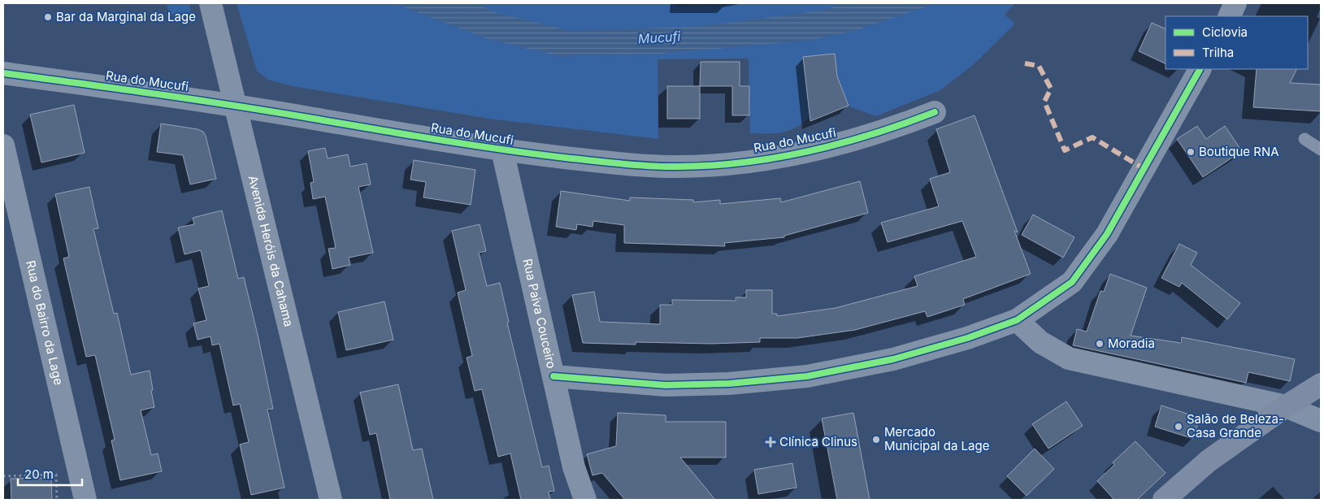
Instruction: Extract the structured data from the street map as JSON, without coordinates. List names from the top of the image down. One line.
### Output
{"streets":{"street":["Rua do Mucufi","Avenida Heróis da Cahama","Rua Paiva Couceiro","Rua do Bairro da Lage"]},"crossings":[["Rua do Mucufi","Avenida Heróis da Cahama"],["Rua do Mucufi","Rua Paiva Couceiro"]],"water":["Mucufi"],"places":{"other":["Bar da Marginal da Lage","Boutique RNA","Moradia","Salão de Beleza- Casa Grande","Mercado Municipal da Lage"],"health":["Clínica Clinus"]},"legend":["Ciclovia","Trilha"],"scale_bar":"20 m"}
